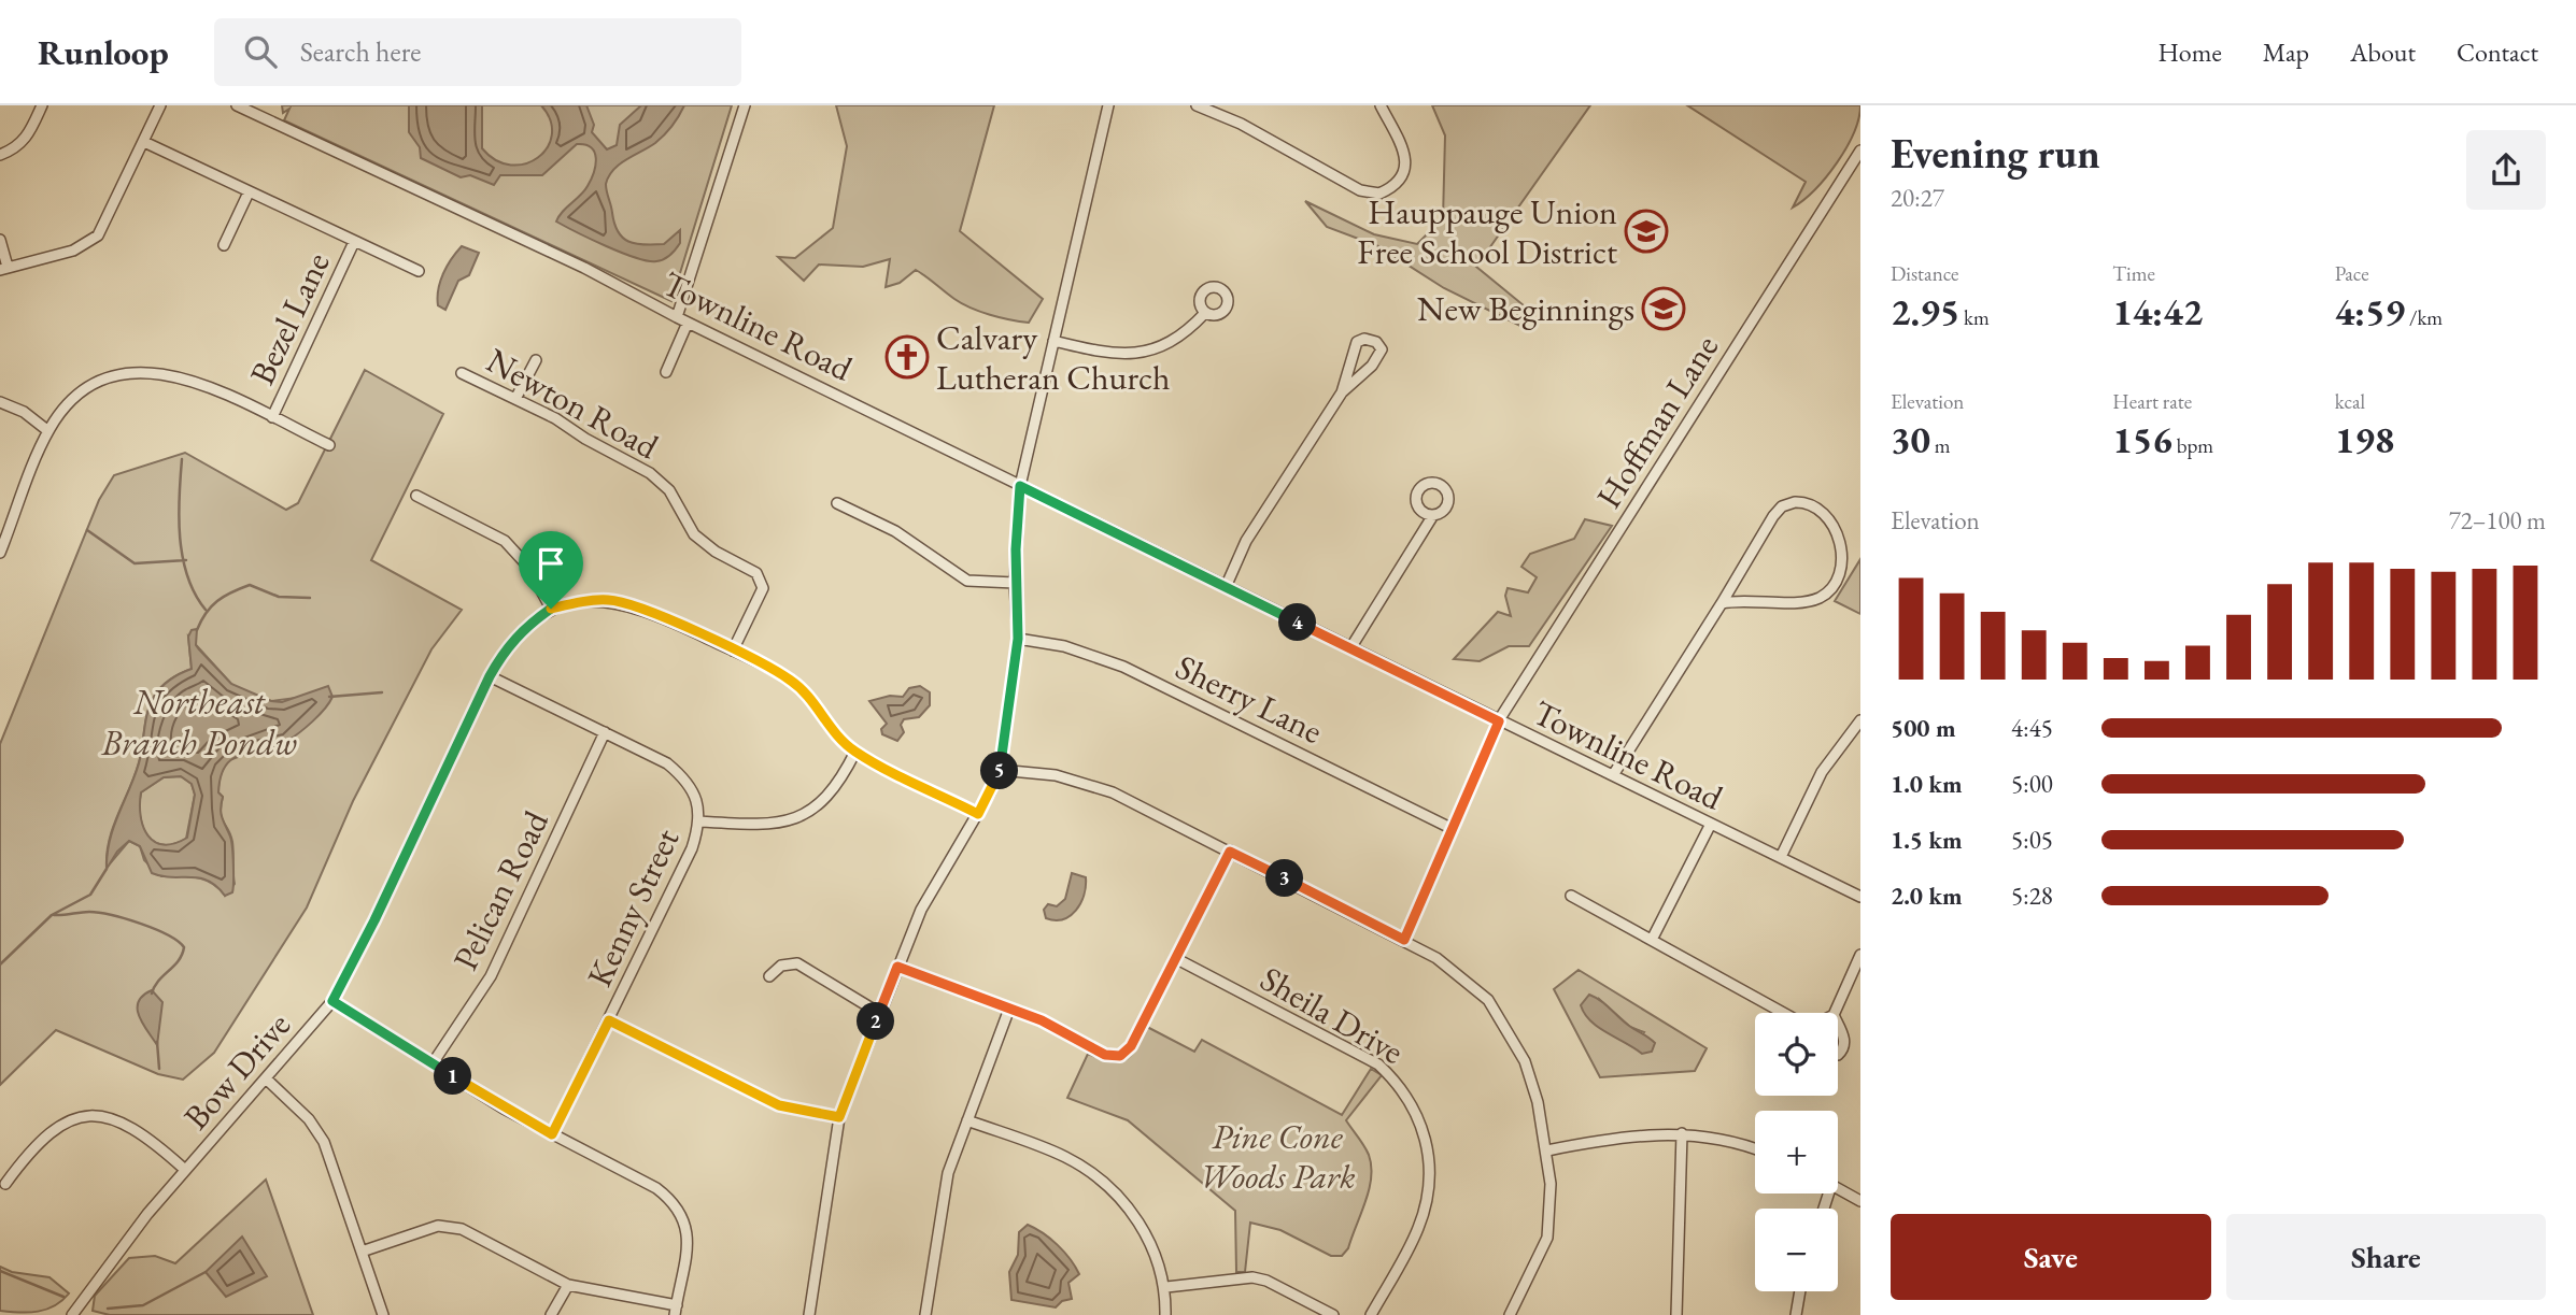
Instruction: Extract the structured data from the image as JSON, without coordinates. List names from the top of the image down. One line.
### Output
{"streets":{"street":["Bezel Lane","Townline Road","Newton Road","Hoffman Lane","Sherry Lane","Pelican Road","Kenny Street","Sheila Drive","Bow Drive"]},"crossings":[["Townline Road","Hoffman Lane"],["Newton Road","Bow Drive"],["Hoffman Lane","Sherry Lane"],["Pelican Road","Kenny Street"],["Kenny Street","Bow Drive"]],"water":["Northeast Branch Pondw"],"parks":["Pine Cone Woods Park"],"places":{"school or university":["Hauppauge Union Free School District","New Beginnings"],"church":["Calvary Lutheran Church"]},"page":{"header":"Runloop","search":"Search here","nav":["Home","Map","About","Contact"],"heading":["Evening run","20:27"],"stats":[["Distance","2.95 km"],["Time","14:42"],["Pace","4:59 /km"],["Elevation","30 m"],["Heart rate","156 bpm"],["kcal","198"]],"chart":["Elevation","72–100 m"],"pins":["4","5","3","2","1"],"list":[{"name":"500 m","note":"4:45"},{"name":"1.0 km","note":"5:00"},{"name":"1.5 km","note":"5:05"},{"name":"2.0 km","note":"5:28"}],"map_buttons":["+","−"],"buttons":["Save","Share"]}}
